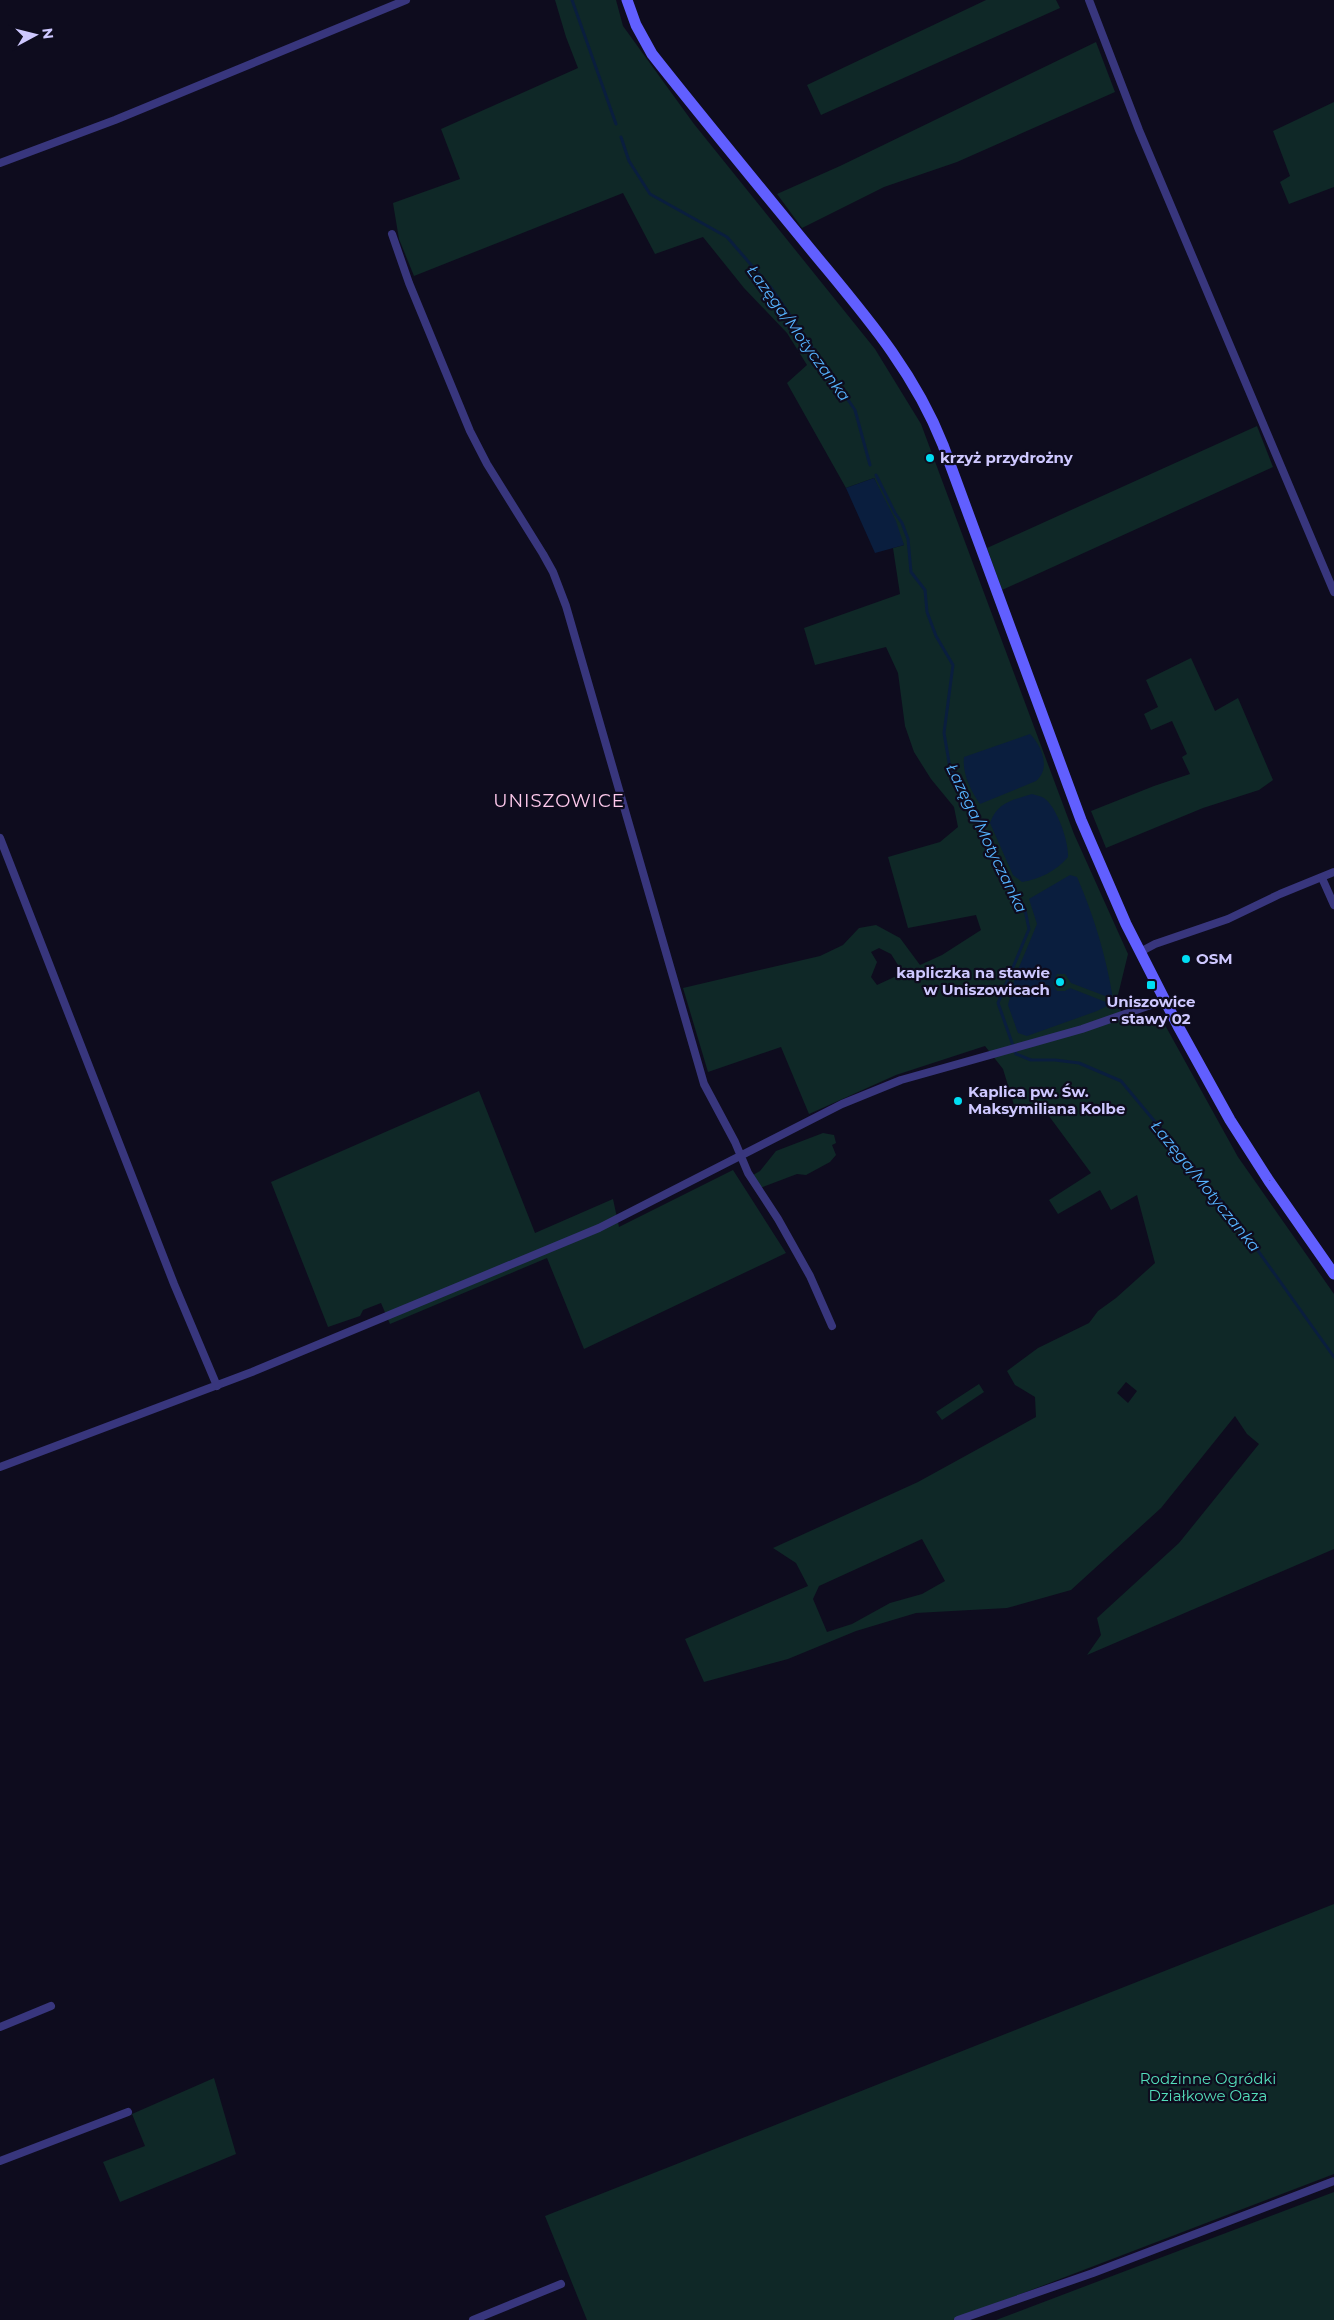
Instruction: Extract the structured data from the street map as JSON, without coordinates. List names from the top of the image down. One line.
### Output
{"districts":["UNISZOWICE"],"water":["Łazęga/Motyczanka"],"parks":["Rodzinne Ogródki Działkowe Oaza"],"places":{"other":["krzyż przydrożny","OSM","kapliczka na stawie w Uniszowicach","Kaplica pw. Św. Maksymiliana Kolbe"],"transit":["Uniszowice - stawy 02"]},"north":"right"}
